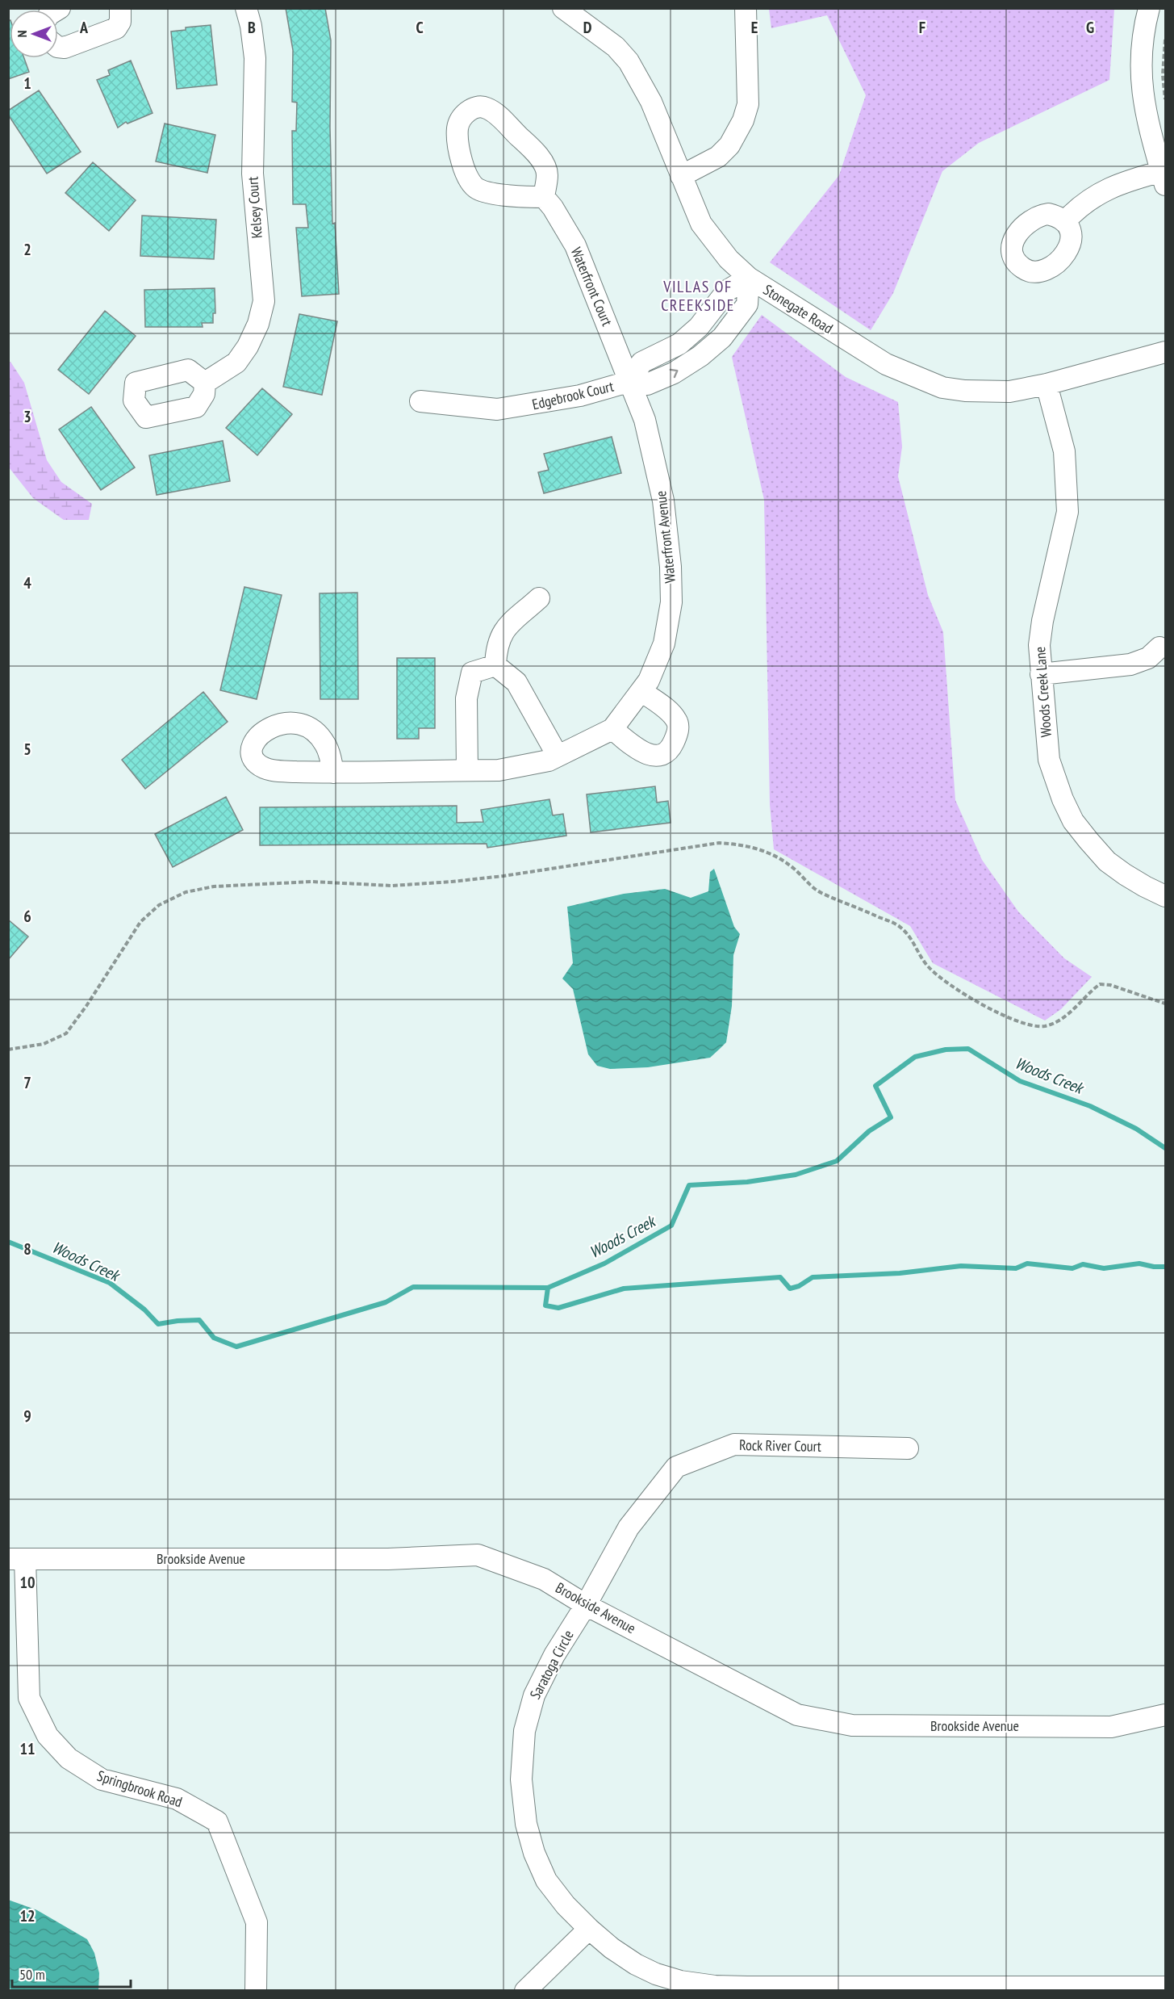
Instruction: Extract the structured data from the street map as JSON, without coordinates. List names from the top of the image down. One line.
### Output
{"streets":{"street":["Kelsey Court","Waterfront Court","Stonegate Road","Edgebrook Court","Waterfront Avenue","Woods Creek Lane","Rock River Court","Brookside Avenue","Saratoga Circle","Springbrook Road"]},"crossings":[["Waterfront Court","Edgebrook Court"],["Waterfront Court","Waterfront Avenue"],["Stonegate Road","Edgebrook Court"],["Stonegate Road","Woods Creek Lane"],["Edgebrook Court","Waterfront Avenue"],["Rock River Court","Brookside Avenue"],["Rock River Court","Saratoga Circle"],["Brookside Avenue","Saratoga Circle"],["Brookside Avenue","Springbrook Road"]],"districts":["VILLAS OF CREEKSIDE"],"water":["Woods Creek"],"scale_bar":"50 m","north":"left","grid":{"columns":["A","B","C","D","E","F","G"],"rows":["1","2","3","4","5","6","7","8","9","10","11","12"]}}
